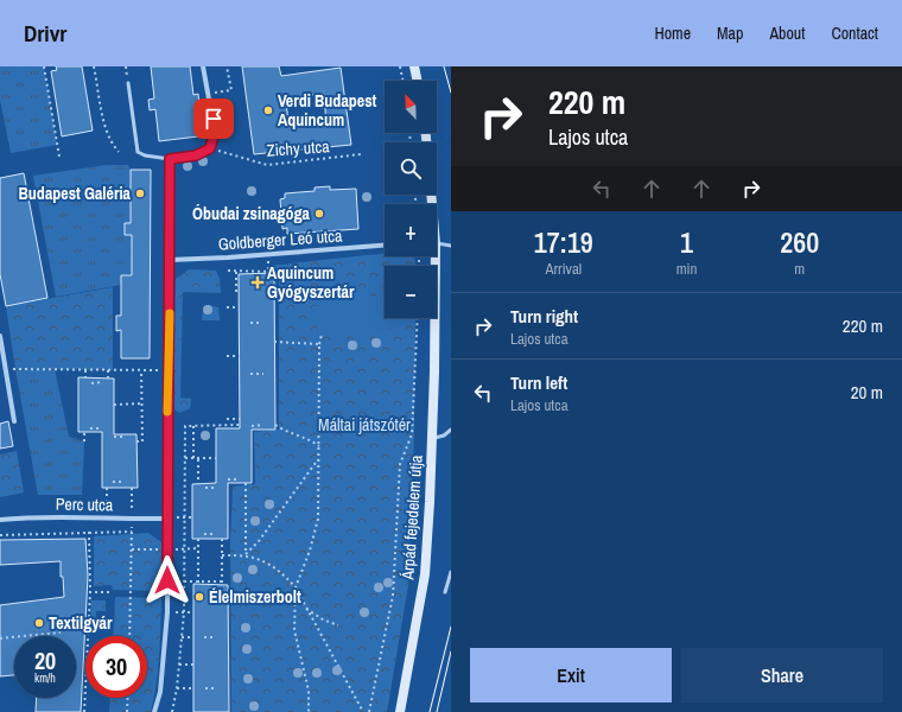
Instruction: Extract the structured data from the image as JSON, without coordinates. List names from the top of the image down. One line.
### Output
{"streets":{"street":["Goldberger Leó utca","Perc utca","Árpád fejedelem útja"],"path":["Zichy utca"]},"parks":["Máltai játszótér"],"places":{"other":["Verdi Budapest Aquincum","Budapest Galéria","Óbudai zsinagóga","Élelmiszerbolt","Textilgyár"],"health":["Aquincum Gyógyszertár"]},"north":"top left","page":{"header":"Drivr","nav":["Home","Map","About","Contact"],"turn":["220 m","Lajos utca"],"map_buttons":["+","−"],"eta":["17:19","Arrival","1","min","260","m"],"list":[{"name":"Turn right","note":"Lajos utca","value":"220 m"},{"name":"Turn left","note":"Lajos utca","value":"20 m"}],"speed":"20 km/h","limit":"30","buttons":["Exit","Share"]}}
